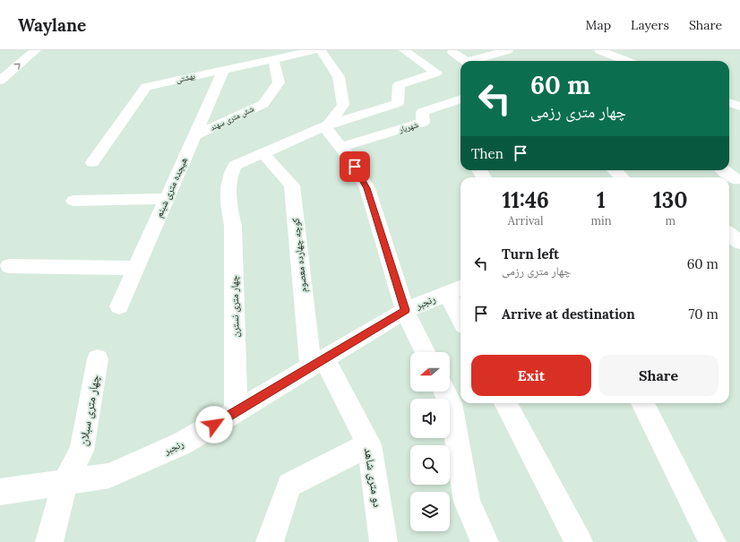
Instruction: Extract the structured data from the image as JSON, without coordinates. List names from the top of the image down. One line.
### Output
{"streets":{"main road":["بهشتی","شش متری سهند","شهریار","هیجده متری شبنم","کوچه چهارده معصوم","رنجبر","چهار متری نسترن","چهار متری سبلان","دو متری شاهد"]},"crossings":[["بهشتی","شش متری سهند"],["بهشتی","هیجده متری شبنم"],["شش متری سهند","هیجده متری شبنم"],["کوچه چهارده معصوم","رنجبر"],["کوچه چهارده معصوم","چهار متری نسترن"],["کوچه چهارده معصوم","دو متری شاهد"],["رنجبر","چهار متری نسترن"],["رنجبر","چهار متری سبلان"],["رنجبر","دو متری شاهد"]],"north":"left","page":{"header":"Waylane","nav":["Map","Layers","Share"],"turn":["60 m","چهار متری رزمی"],"then":"Then","eta":["11:46","Arrival","1","min","130","m"],"list":[{"name":"Turn left","note":"چهار متری رزمی","value":"60 m"},{"name":"Arrive at destination","value":"70 m"}],"buttons":["Exit","Share"]}}
